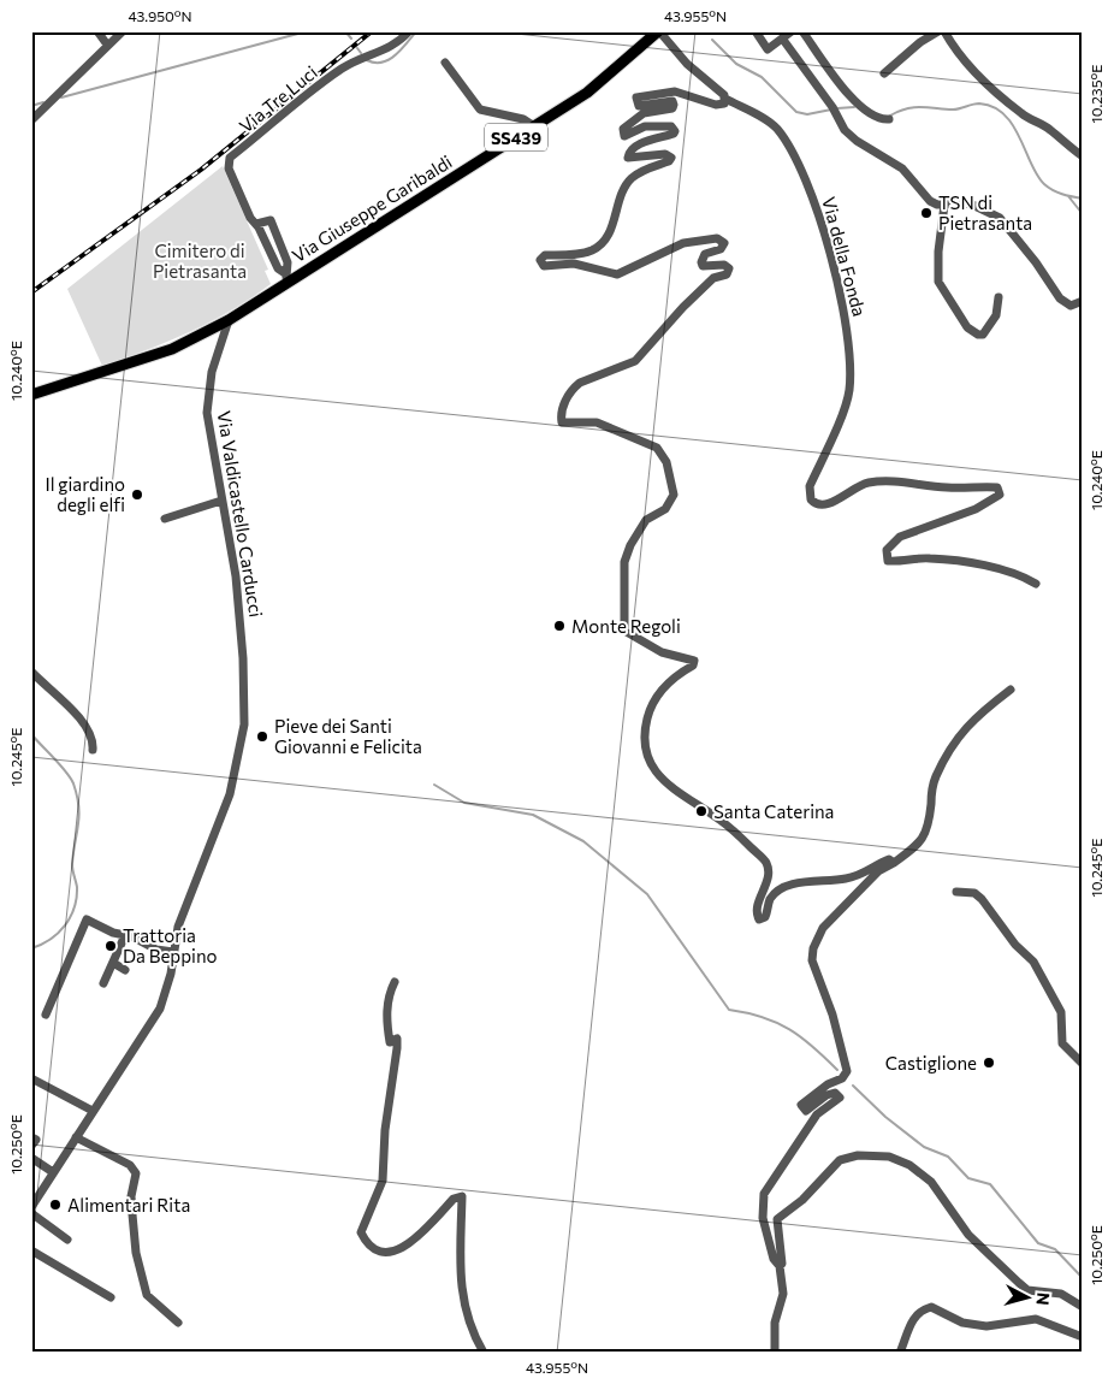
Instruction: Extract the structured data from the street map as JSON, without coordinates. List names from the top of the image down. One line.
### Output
{"streets":{"main road":["SS439","Via Giuseppe Garibaldi"],"street":["Via Tre Luci","Via della Fonda","Via Valdicastello Carducci"]},"crossings":[["Via Tre Luci","Via Giuseppe Garibaldi"],["SS439","Via Giuseppe Garibaldi"],["SS439","Via Valdicastello Carducci"],["Via Giuseppe Garibaldi","Via Valdicastello Carducci"]],"parks":["Cimitero di Pietrasanta"],"places":["TSN di Pietrasanta","Il giardino degli elfi","Monte Regoli","Pieve dei Santi Giovanni e Felicita","Santa Caterina","Trattoria Da Beppino","Castiglione","Alimentari Rita"],"north":"right","coordinates":["43.950°N","43.955°N","10.235°E","10.240°E","10.245°E","10.250°E"]}
